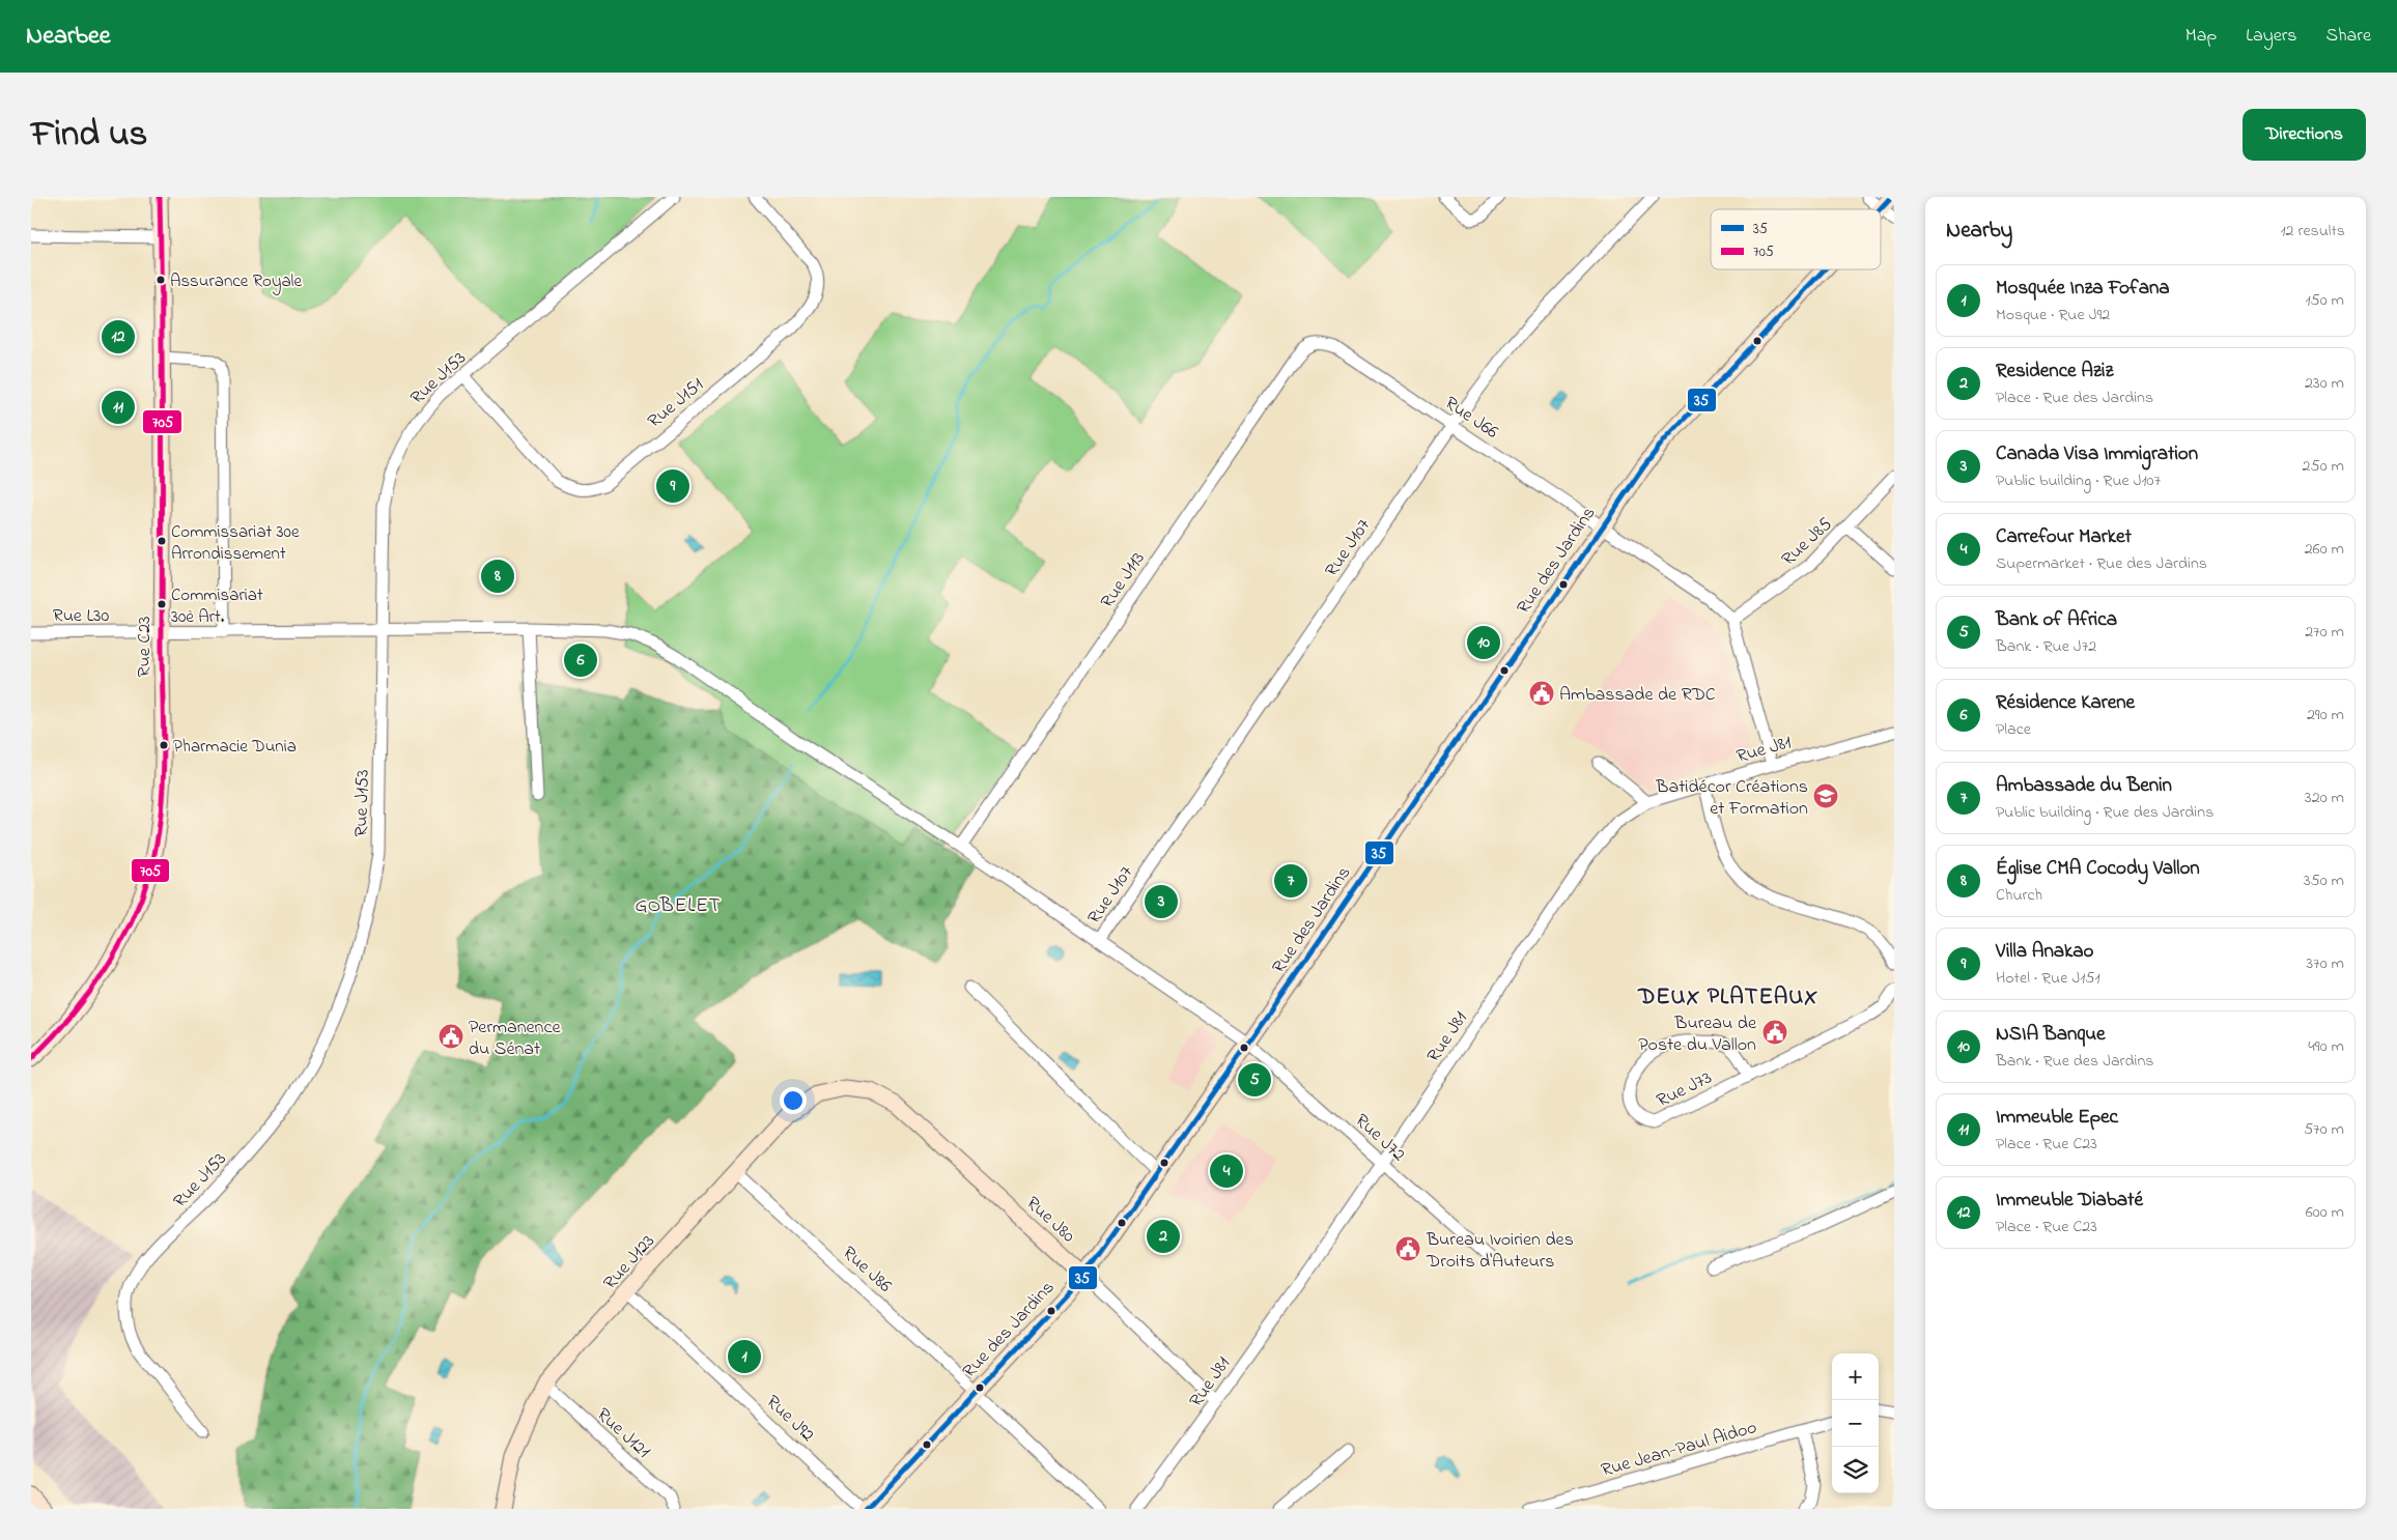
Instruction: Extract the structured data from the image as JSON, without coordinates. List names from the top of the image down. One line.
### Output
{"streets":{"street":["Rue J153","Rue J151","Rue J66","Rue J85","Rue J107","Rue des Jardins","Rue J113","Rue L30","Rue C23","Rue J81","Rue J73","Rue J72","Rue J80","Rue J123","Rue J86","Rue J92","Rue J121","Rue Jean-Paul Aidoo"]},"crossings":[["Rue J153","Rue J151"],["Rue J153","Rue L30"],["Rue J66","Rue J85"],["Rue J66","Rue J107"],["Rue J66","Rue des Jardins"],["Rue J66","Rue J113"],["Rue J107","Rue J72"],["Rue des Jardins","Rue J72"],["Rue des Jardins","Rue J80"],["Rue des Jardins","Rue J86"],["Rue des Jardins","Rue J92"],["Rue J113","Rue J72"],["Rue L30","Rue C23"],["Rue L30","Rue J72"],["Rue J81","Rue J72"],["Rue J81","Rue J80"],["Rue J80","Rue J123"],["Rue J123","Rue J86"],["Rue J123","Rue J92"],["Rue J123","Rue J121"]],"districts":["GOBELET","DEUX PLATEAUX"],"places":{"other":["Assurance Royale","Commissariat 30e Arrondissement","Commisariat 30è Art.","Pharmacie Dunia"],"public building":["Ambassade de RDC","Bureau de Poste du Vallon","Permanence du Sénat","Bureau Ivoirien des Droits d'Auteurs"],"school or university":["Batidécor Créations et Formation"]},"lines":["transit line 35","transit line 705"],"legend":["35","705"],"page":{"header":"Nearbee","nav":["Map","Layers","Share"],"title":"Find us","buttons":"Directions","heading":["Nearby","12 results"],"list":[{"mark":"1","name":"Mosquée Inza Fofana","note":"Mosque · Rue J92","value":"150 m"},{"mark":"2","name":"Residence Aziz","note":"Place · Rue des Jardins","value":"230 m"},{"mark":"3","name":"Canada Visa Immigration","note":"Public building · Rue J107","value":"250 m"},{"mark":"4","name":"Carrefour Market","note":"Supermarket · Rue des Jardins","value":"260 m"},{"mark":"5","name":"Bank of Africa","note":"Bank · Rue J72","value":"270 m"},{"mark":"6","name":"Résidence Karene","note":"Place","value":"290 m"},{"mark":"7","name":"Ambassade du Benin","note":"Public building · Rue des Jardins","value":"320 m"},{"mark":"8","name":"Église CMA Cocody Vallon","note":"Church","value":"350 m"},{"mark":"9","name":"Villa Anakao","note":"Hotel · Rue J151","value":"370 m"},{"mark":"10","name":"NSIA Banque","note":"Bank · Rue des Jardins","value":"490 m"},{"mark":"11","name":"Immeuble Epec","note":"Place · Rue C23","value":"570 m"},{"mark":"12","name":"Immeuble Diabaté","note":"Place · Rue C23","value":"600 m"}],"pins":["12","11","9","8","10","6","7","3","5","4","2","1"],"map_buttons":["+","−"]}}
